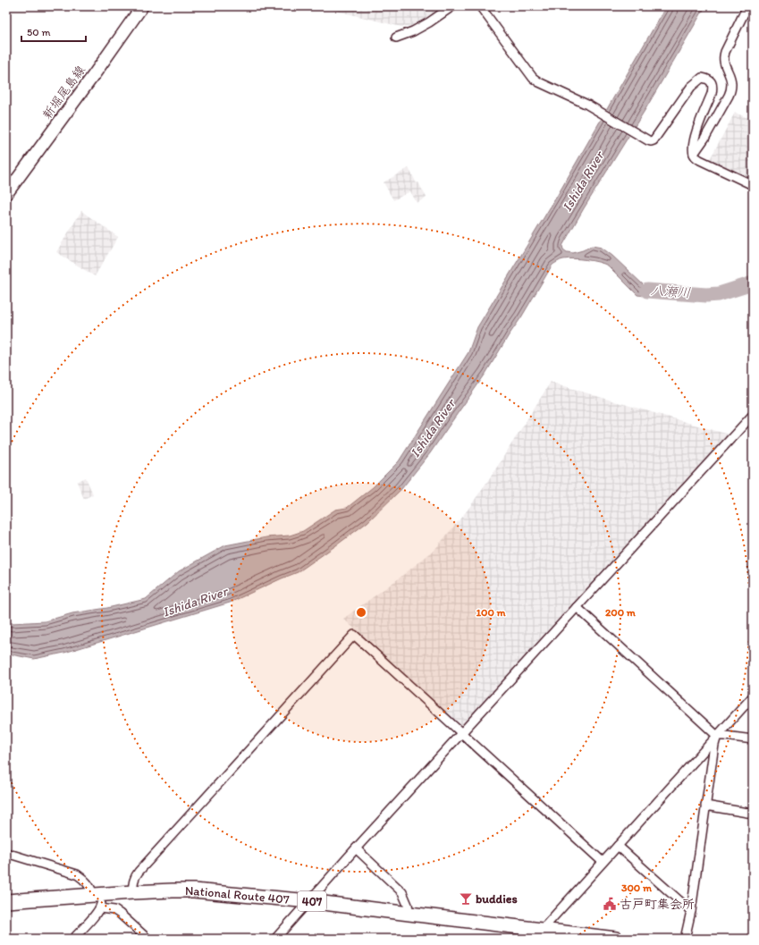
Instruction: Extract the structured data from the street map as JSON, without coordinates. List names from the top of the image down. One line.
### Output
{"streets":{"highway":["National Route 407","407"],"main road":["新堀尾島線"]},"water":["Ishida River","八瀬川"],"places":{"bar":["buddies"],"public building":["古戸町集会所"]},"scale_bar":"50 m","rings":["100 m","200 m","300 m"]}
